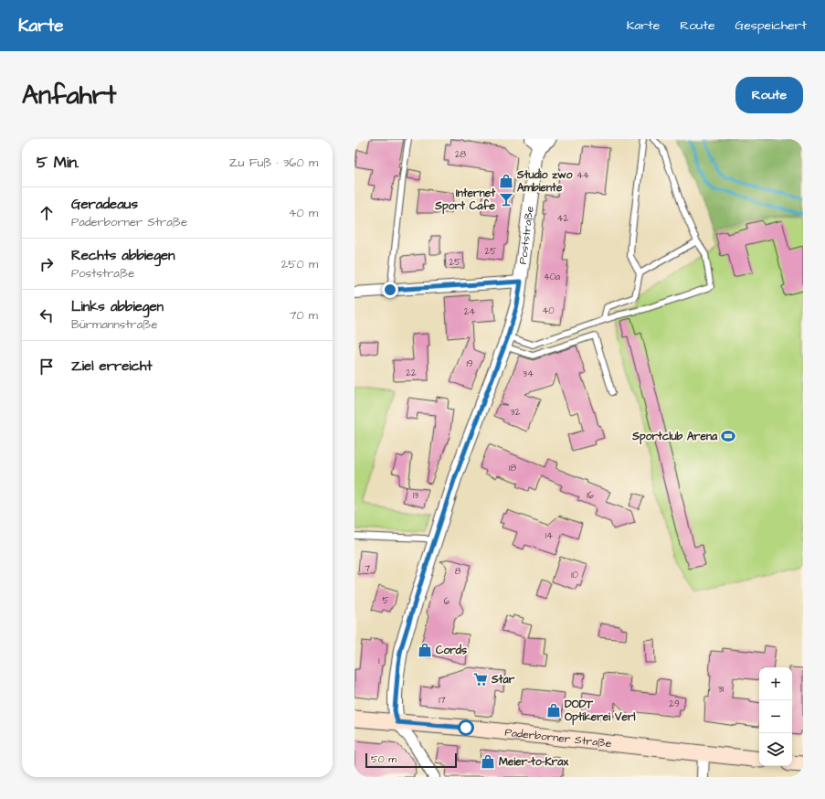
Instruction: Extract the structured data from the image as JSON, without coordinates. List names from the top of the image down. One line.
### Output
{"streets":{"main road":["Paderborner Straße"],"street":["Poststraße"]},"crossings":[["Poststraße","Paderborner Straße"]],"places":{"shop":["Studio zwo Ambiente","Cords","DODT Optikerei Verl","Meier-to-Krax"],"bar":["Internet Sport Cafe"],"sports":["Sportclub Arena"],"supermarket":["Star"]},"house_numbers":["28","44","42","25","25","40a","40","24","19","22","34","32","18","13","16","14","7","8","10","5","6","1","31","17","29"],"scale_bar":"50 m","page":{"header":"Karte","nav":["Karte","Route","Gespeichert"],"buttons":"Route","title":"Anfahrt","heading":["5 Min.","Zu Fuß · 360 m"],"list":[["Geradeaus","Paderborner Straße","40 m"],["Rechts abbiegen","Poststraße","250 m"],["Links abbiegen","Bürmannstraße","70 m"],"Ziel erreicht"],"map_buttons":["+","−"],"scale":"50 m"}}
